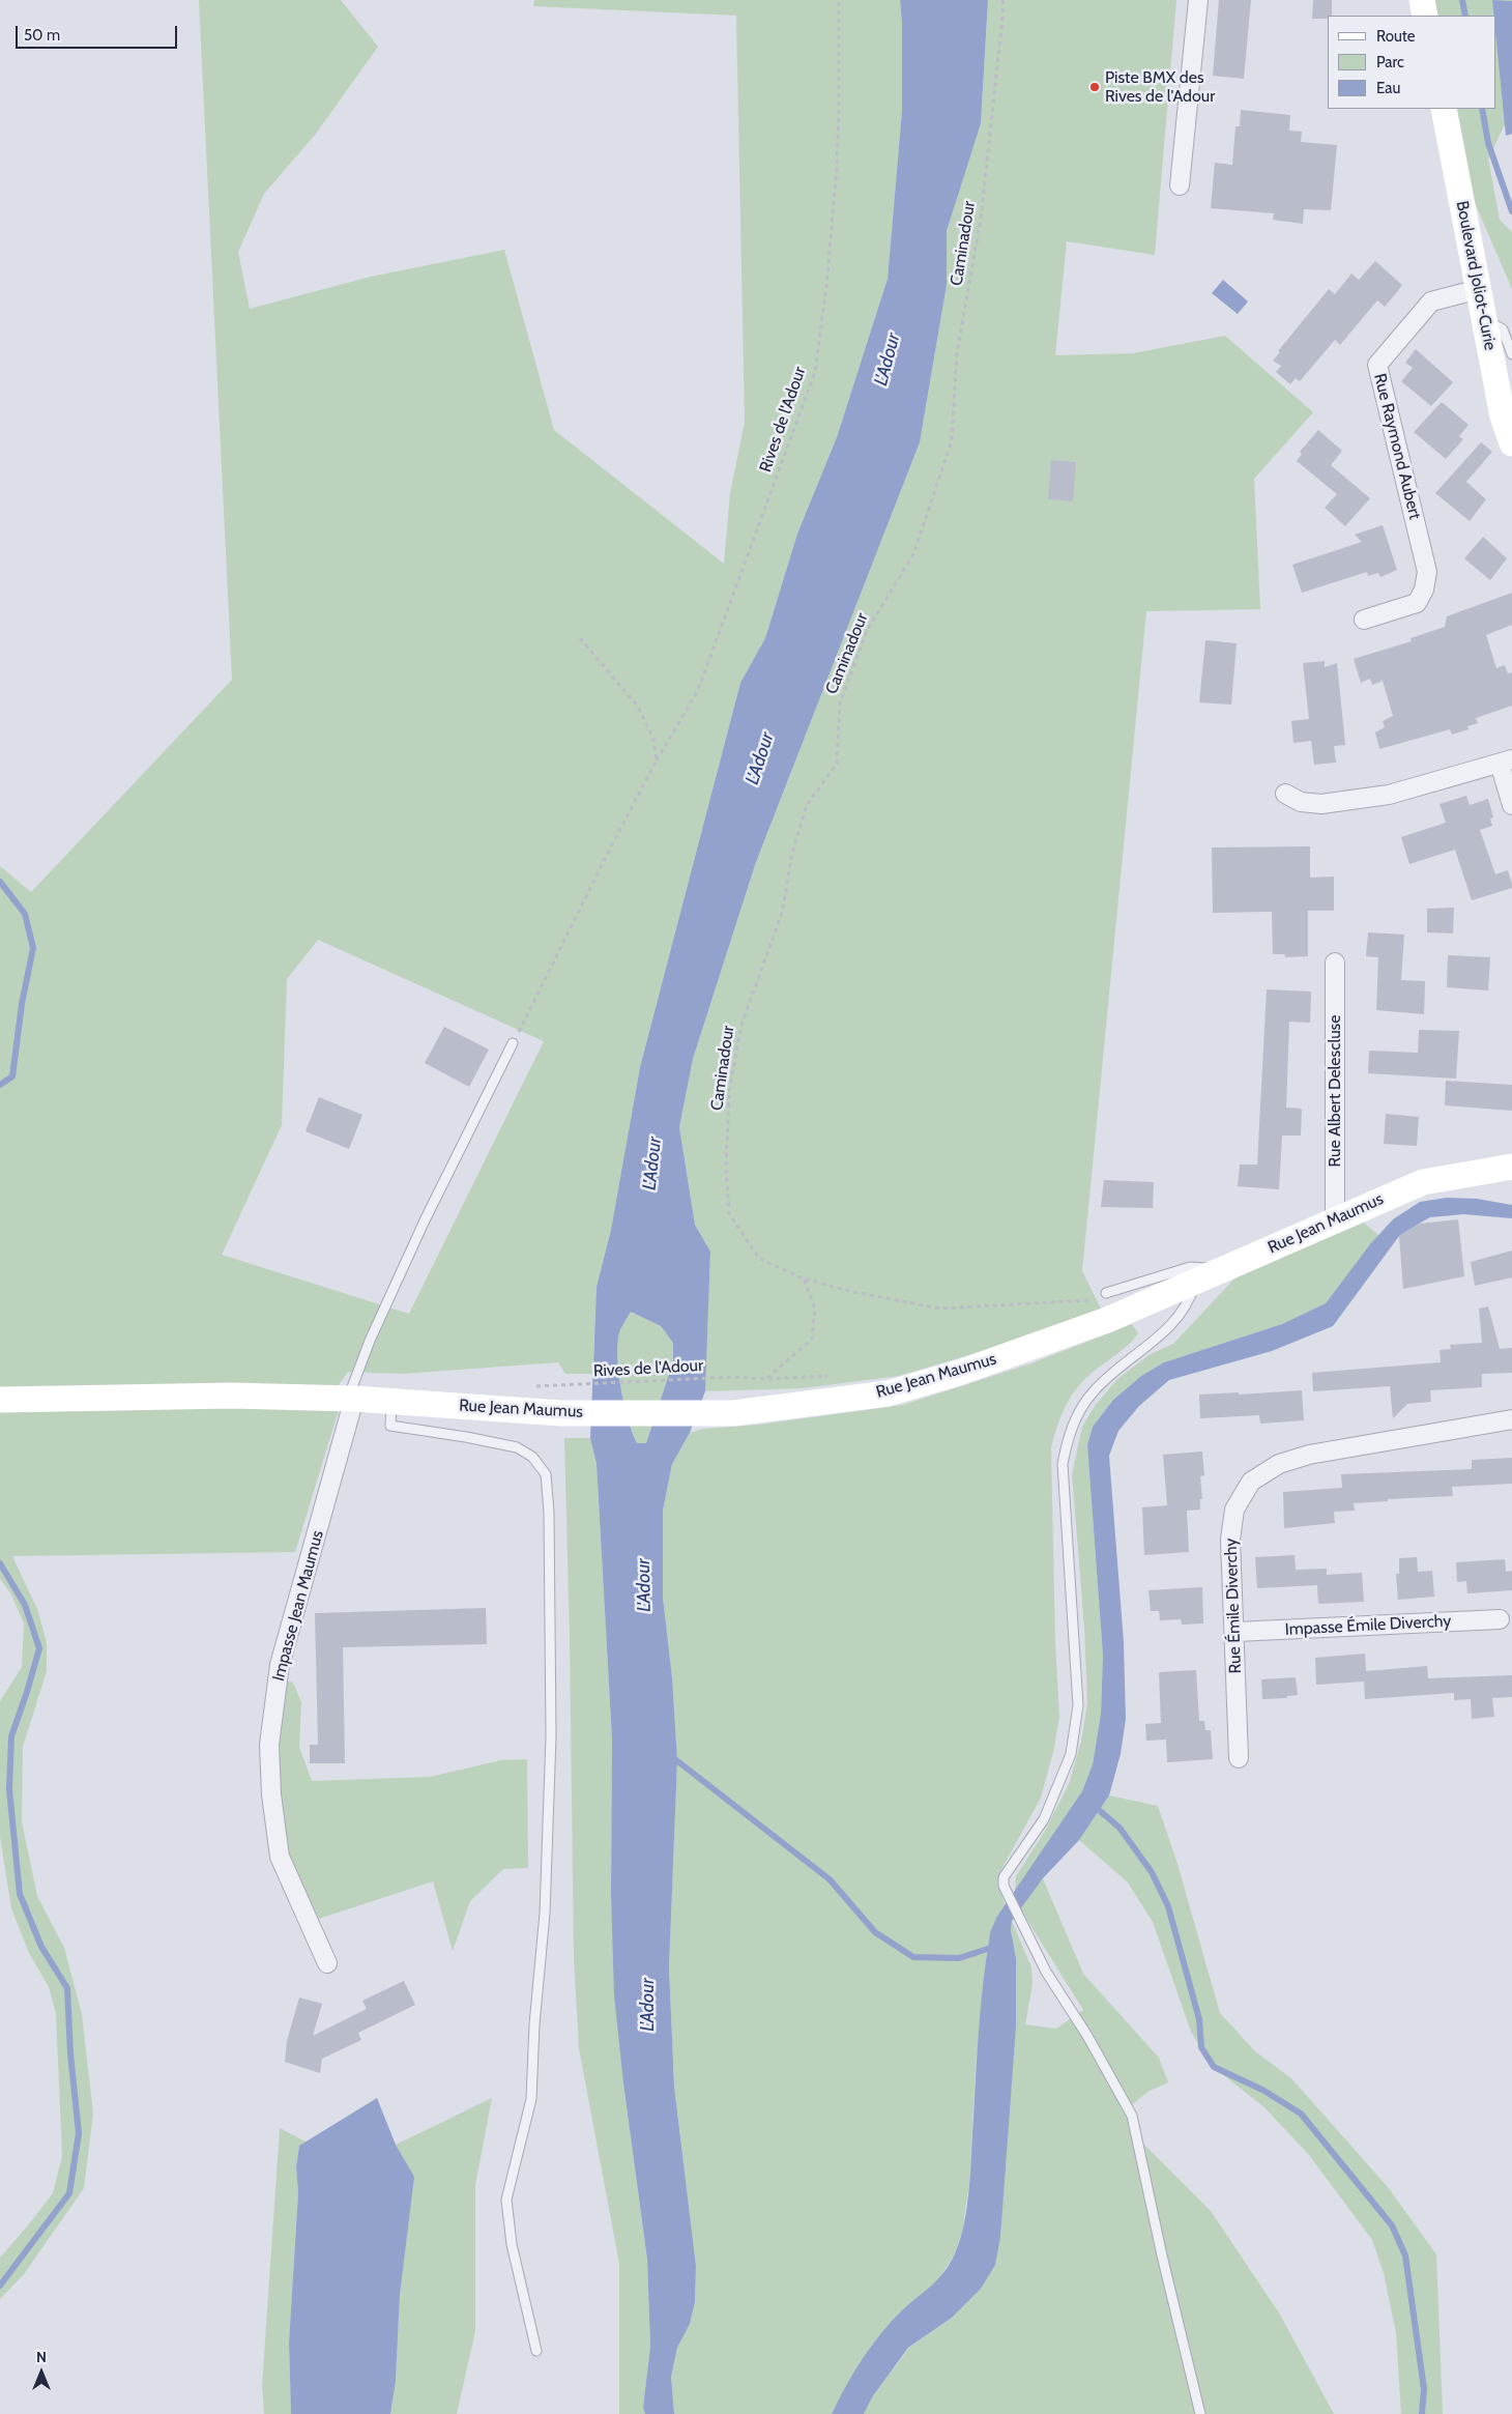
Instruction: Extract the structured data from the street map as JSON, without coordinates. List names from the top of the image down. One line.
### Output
{"streets":{"main road":["Boulevard Joliot-Curie","Rue Jean Maumus"],"street":["Rue Raymond Aubert","Rue Albert Delescluse","Impasse Jean Maumus","Rue Émile Diverchy","Impasse Émile Diverchy"],"path":["Caminadour","Rives de l'Adour"]},"crossings":[["Boulevard Joliot-Curie","Rue Raymond Aubert"],["Rue Albert Delescluse","Rue Jean Maumus"],["Rue Jean Maumus","Impasse Jean Maumus"],["Rue Émile Diverchy","Impasse Émile Diverchy"]],"water":["L'Adour"],"places":["Piste BMX des Rives de l'Adour"],"legend":["Route","Parc","Eau"],"scale_bar":"50 m","north":"top"}
